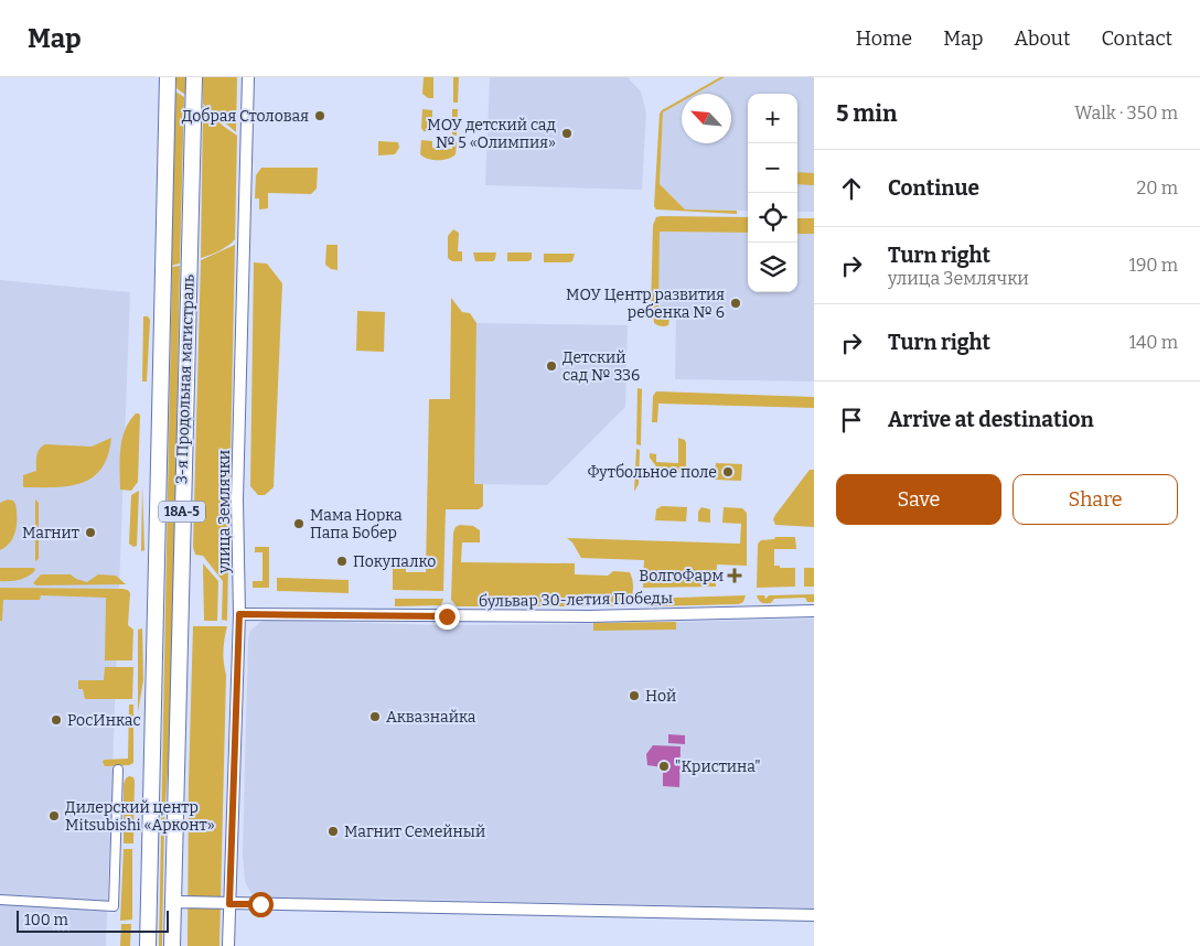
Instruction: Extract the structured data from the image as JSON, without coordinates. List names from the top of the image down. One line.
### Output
{"streets":{"highway":["3-я Продольная магистраль","18А-5"],"main road":["улица Землячки","бульвар 30-летия Победы"]},"crossings":[["улица Землячки","бульвар 30-летия Победы"]],"places":{"other":["Добрая Столовая","МОУ детский сад № 5 «Олимпия»","МОУ Центр развития ребенка № 6","Детский сад № 336","Футбольное поле","Мама Норка Папа Бобер","Магнит","Покупалко","Ной","Аквазнайка","РосИнкас","\"Кристина\"","Дилерский центр Mitsubishi «Арконт»","Магнит Семейный"],"health":["ВолгоФарм"]},"scale_bar":"100 m","north":"top left","page":{"header":"Map","nav":["Home","Map","About","Contact"],"heading":["5 min","Walk · 350 m"],"map_buttons":["+","−"],"list":[["Continue","20 m"],["Turn right","улица Землячки","190 m"],["Turn right","140 m"],"Arrive at destination"],"buttons":["Save","Share"],"scale":"100 m"}}
